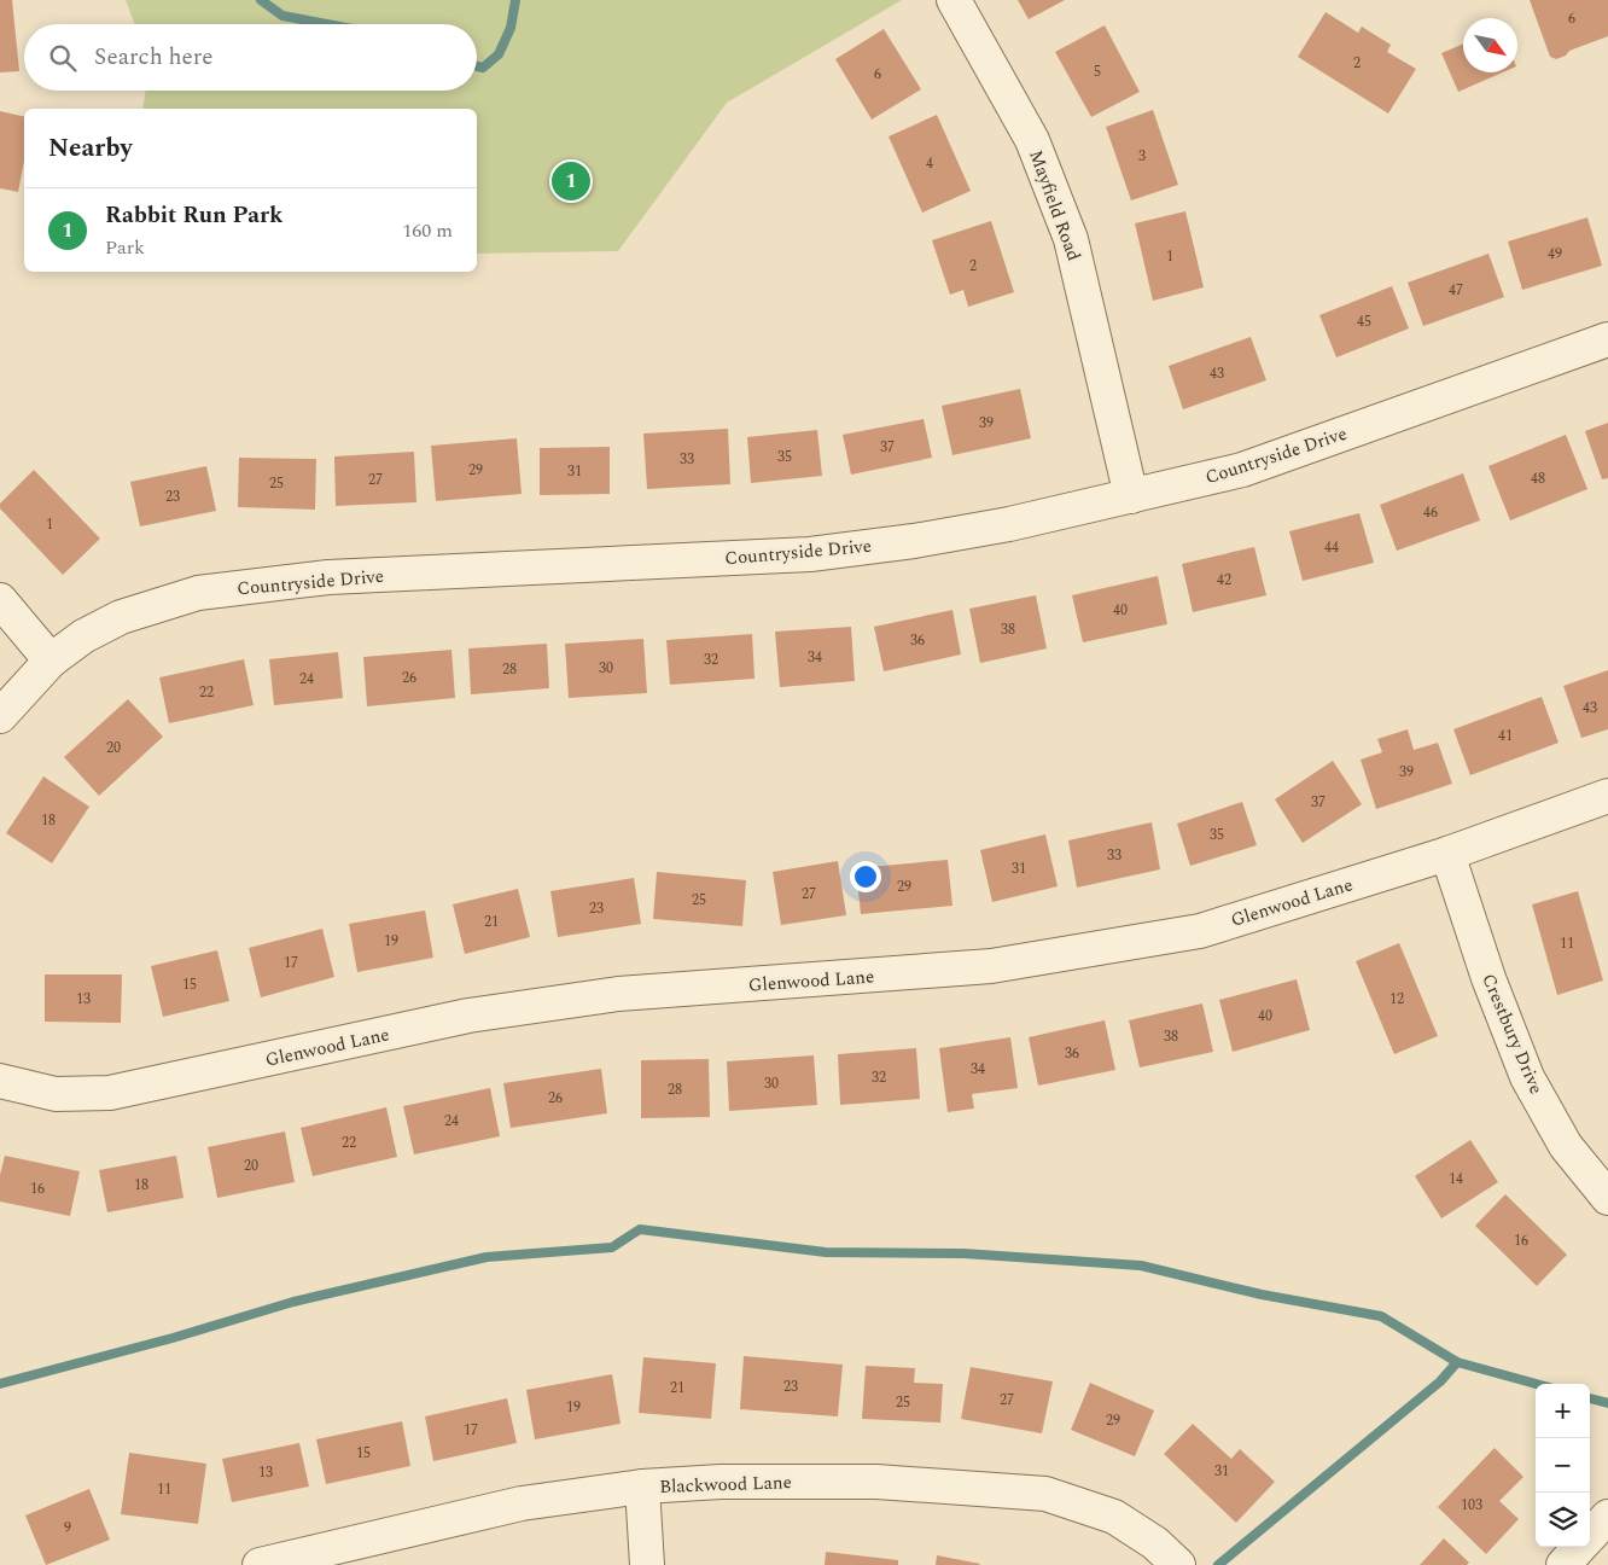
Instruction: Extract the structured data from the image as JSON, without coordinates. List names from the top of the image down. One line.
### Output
{"streets":{"street":["Mayfield Road","Countryside Drive","Glenwood Lane","Crestbury Drive","Blackwood Lane"]},"crossings":[["Mayfield Road","Countryside Drive"],["Glenwood Lane","Crestbury Drive"]],"house_numbers":["6","2","5","6","3","4","49","1","2","47","45","43","39","37","35","33","29","31","48","27","25","23","46","1","44","42","40","38","36","34","32","30","28","26","24","22","43","41","20","39","37","18","35","33","31","29","27","25","23","21","19","11","17","15","13","12","40","38","36","34","32","30","28","26","24","22","20","14","18","16","16","23","21","27","25","19","29","17","15","31","13","11","103","9"],"north":"bottom right","page":{"search":"Search here","heading":"Nearby","pins":"1","list":[{"mark":"1","name":"Rabbit Run Park","note":"Park","value":"160 m"}],"map_buttons":["+","−"]}}
